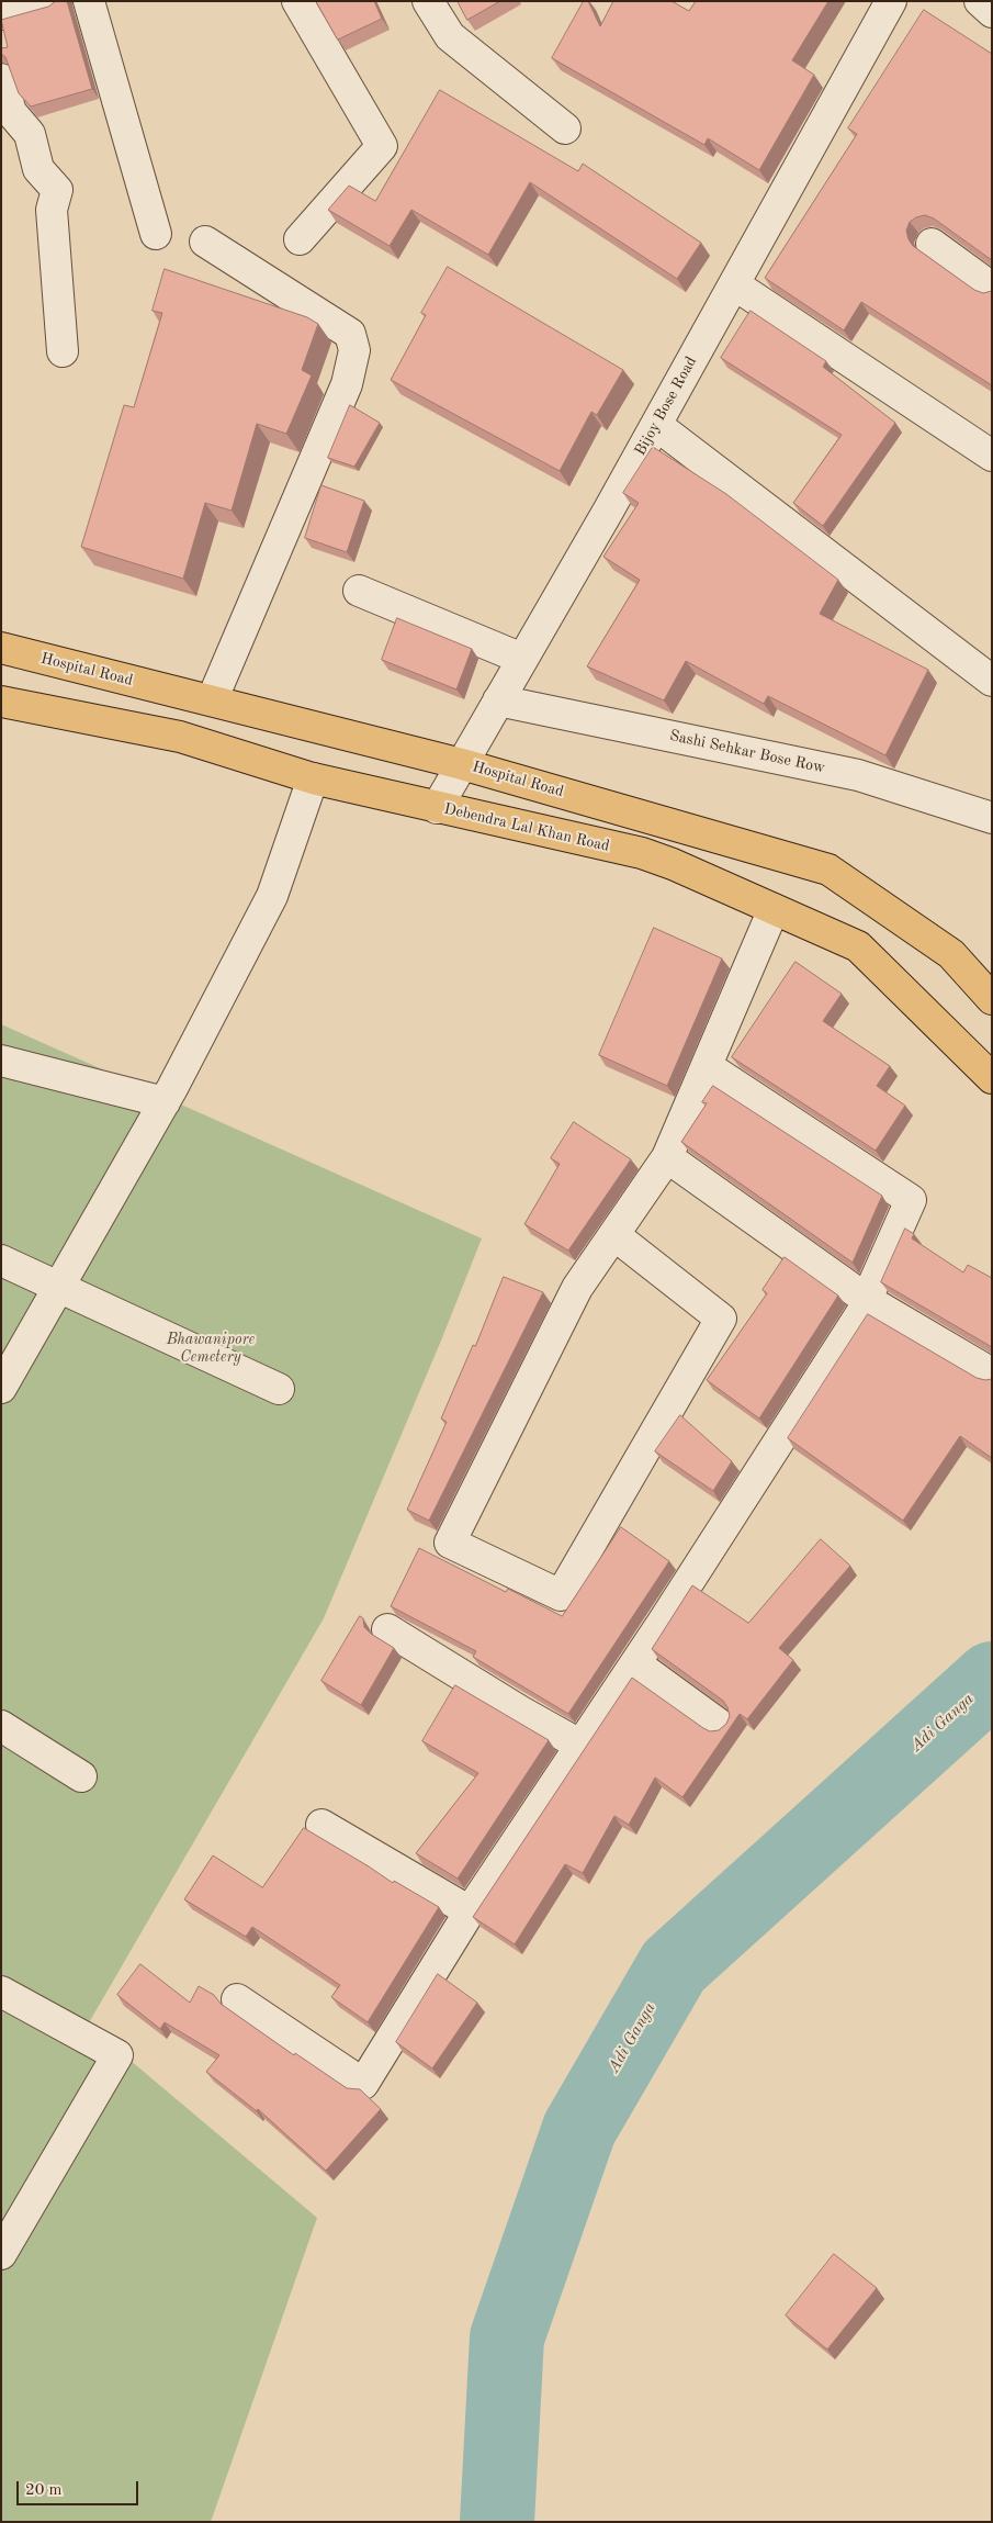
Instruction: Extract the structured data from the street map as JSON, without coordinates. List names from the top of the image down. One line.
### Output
{"streets":{"main road":["Hospital Road","Debendra Lal Khan Road"],"street":["Bijoy Bose Road","Sashi Sehkar Bose Row"]},"crossings":[["Bijoy Bose Road","Hospital Road"],["Bijoy Bose Road","Sashi Sehkar Bose Row"],["Bijoy Bose Road","Debendra Lal Khan Road"]],"water":["Adi Ganga"],"parks":["Bhawanipore Cemetery"],"scale_bar":"20 m"}
